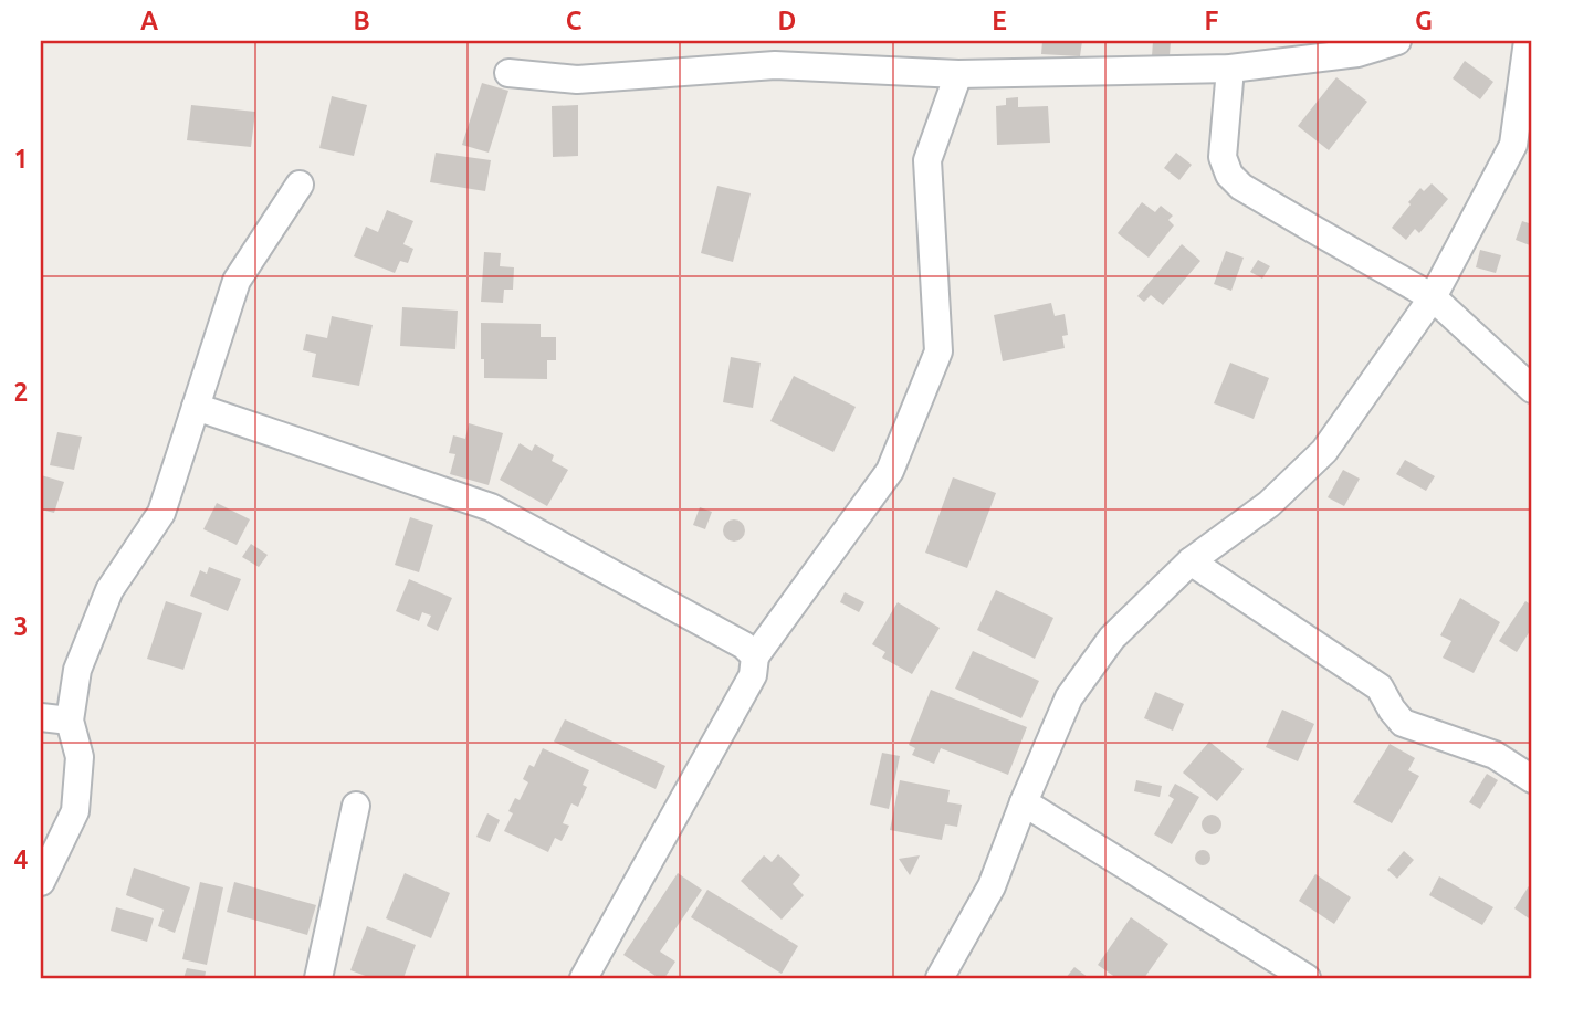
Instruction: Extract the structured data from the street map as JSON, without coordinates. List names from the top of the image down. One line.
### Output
{"grid":{"columns":["A","B","C","D","E","F","G"],"rows":["1","2","3","4"]}}
